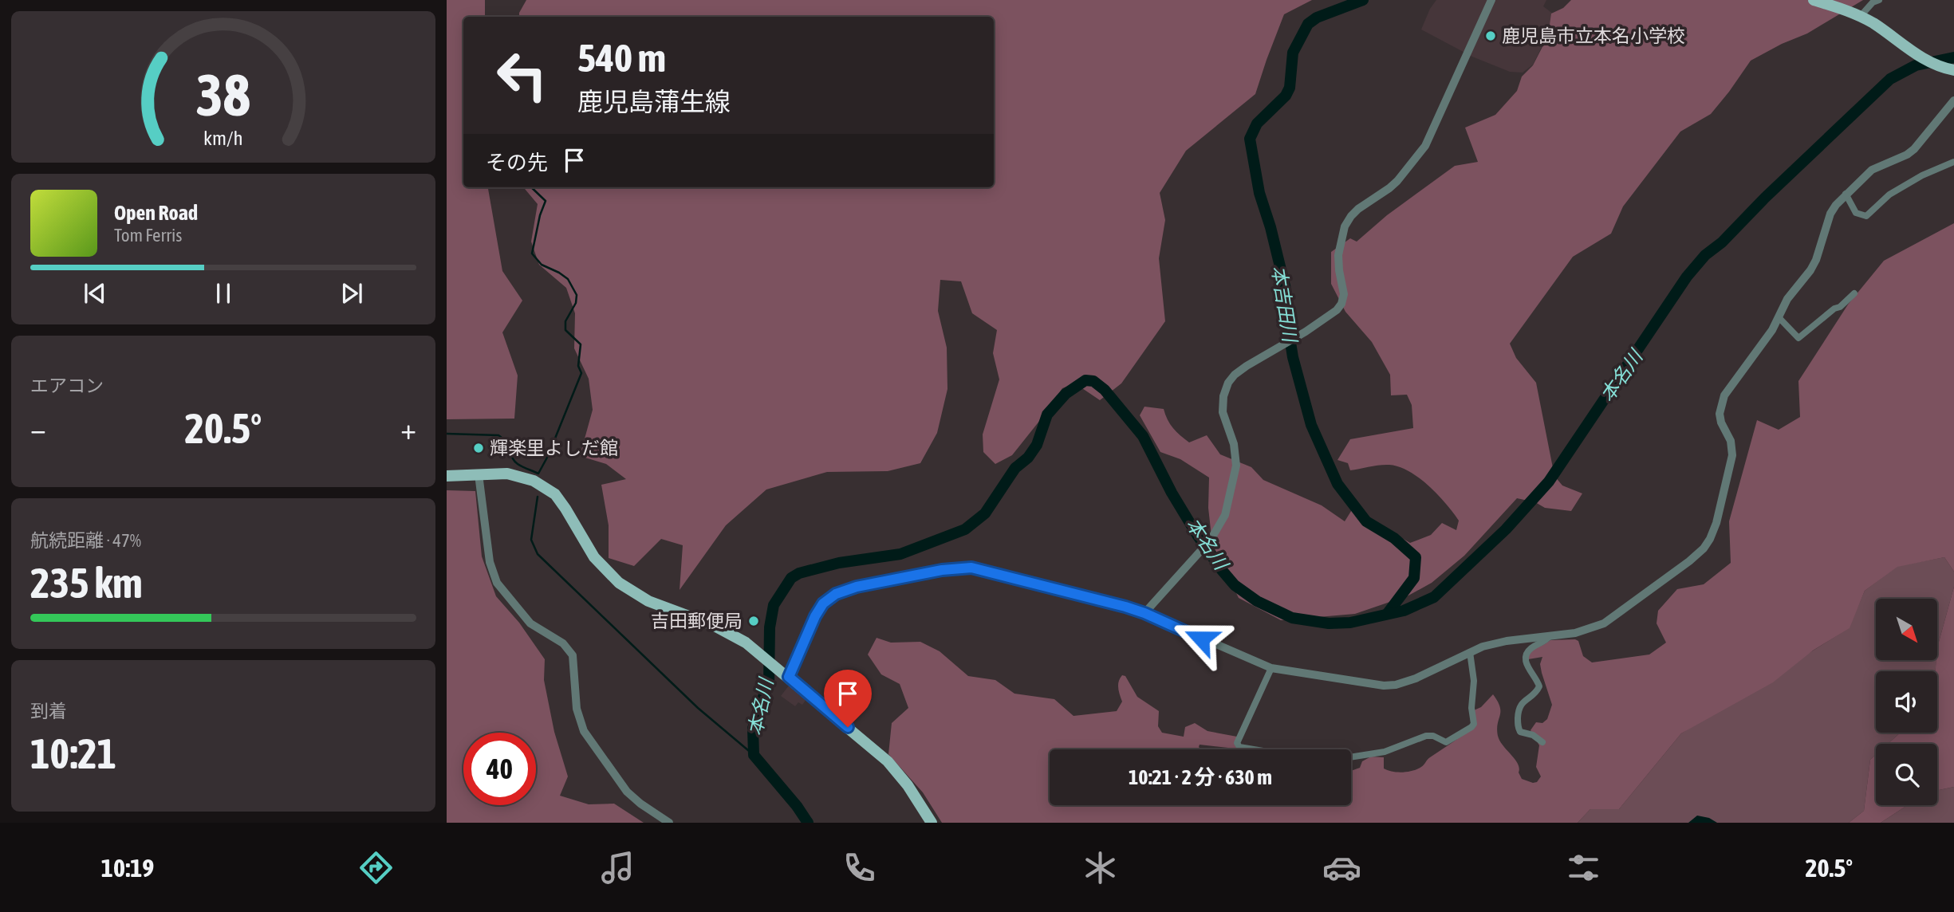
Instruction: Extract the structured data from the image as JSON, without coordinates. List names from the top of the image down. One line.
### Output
{"water":["本吉田川","本名川"],"places":["鹿児島市立本名小学校","輝楽里よしだ館","吉田郵便局"],"north":"bottom right","page":{"turn":["540 m","鹿児島蒲生線"],"then":"その先","song":["Open Road","Tom Ferris"],"tile":["エアコン",["航続距離 · 47%","235 km"],["到着","10:21"]],"heat":["−","20.5°","+"],"limit":"40","trip":"10:21 · 2 分 · 630 m","tabs":["10:19","20.5°"],"gauge":["38","km/h"]}}
